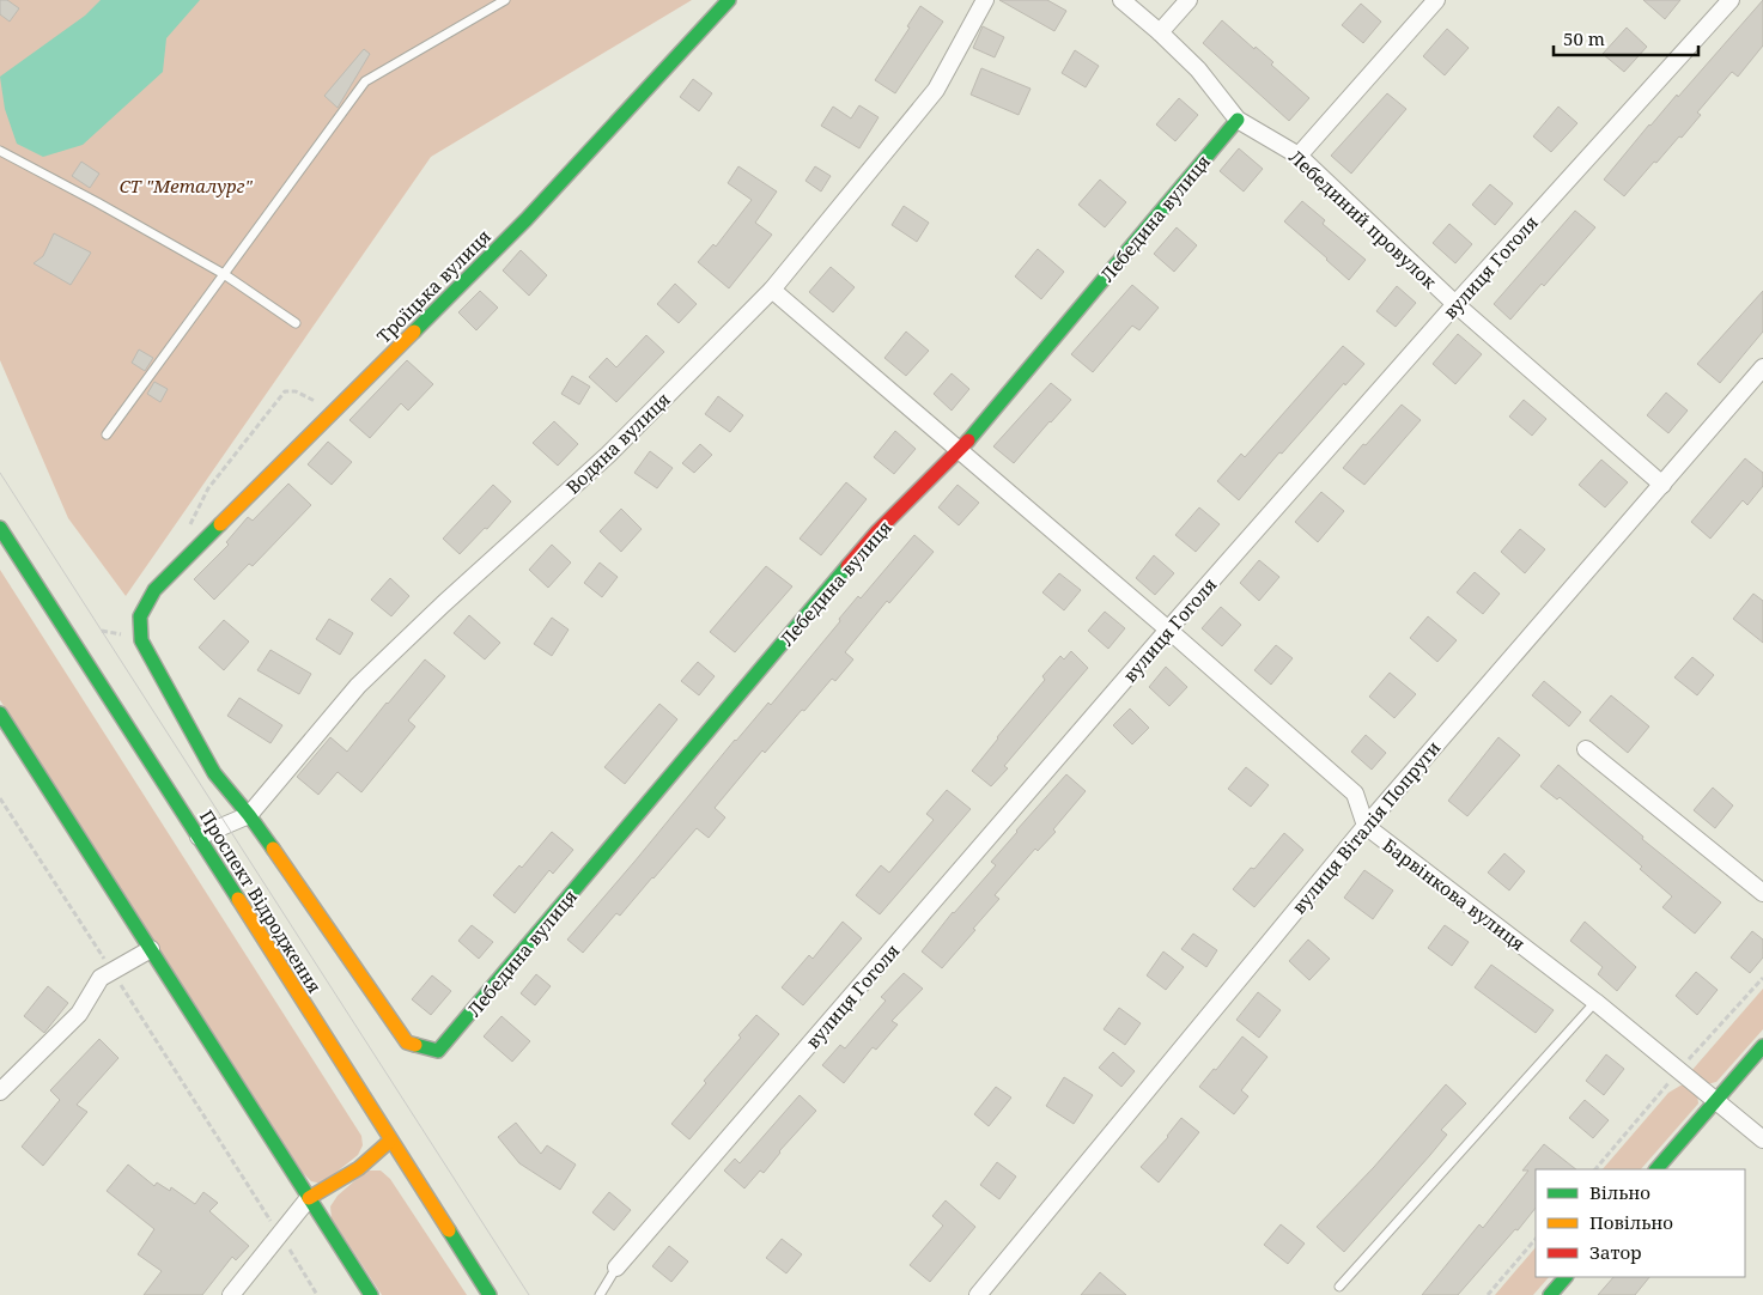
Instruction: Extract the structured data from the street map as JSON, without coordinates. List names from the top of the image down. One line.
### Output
{"streets":{"street":["Лебедина вулиця","Лебединий провулок","вулиця Гоголя","Троїцька вулиця","Водяна вулиця","вулиця Віталія Попруги","Барвінкова вулиця","Проспект Відродження"]},"crossings":[["Лебедина вулиця","Лебединий провулок"],["Лебедина вулиця","Троїцька вулиця"],["Лебедина вулиця","Барвінкова вулиця"],["Лебединий провулок","вулиця Гоголя"],["Лебединий провулок","вулиця Віталія Попруги"],["вулиця Гоголя","Барвінкова вулиця"],["Троїцька вулиця","Водяна вулиця"],["Водяна вулиця","Барвінкова вулиця"],["Водяна вулиця","Проспект Відродження"],["вулиця Віталія Попруги","Барвінкова вулиця"]],"parks":["СТ \"Металург\""],"legend":["Вільно","Повільно","Затор"],"scale_bar":"50 m"}
